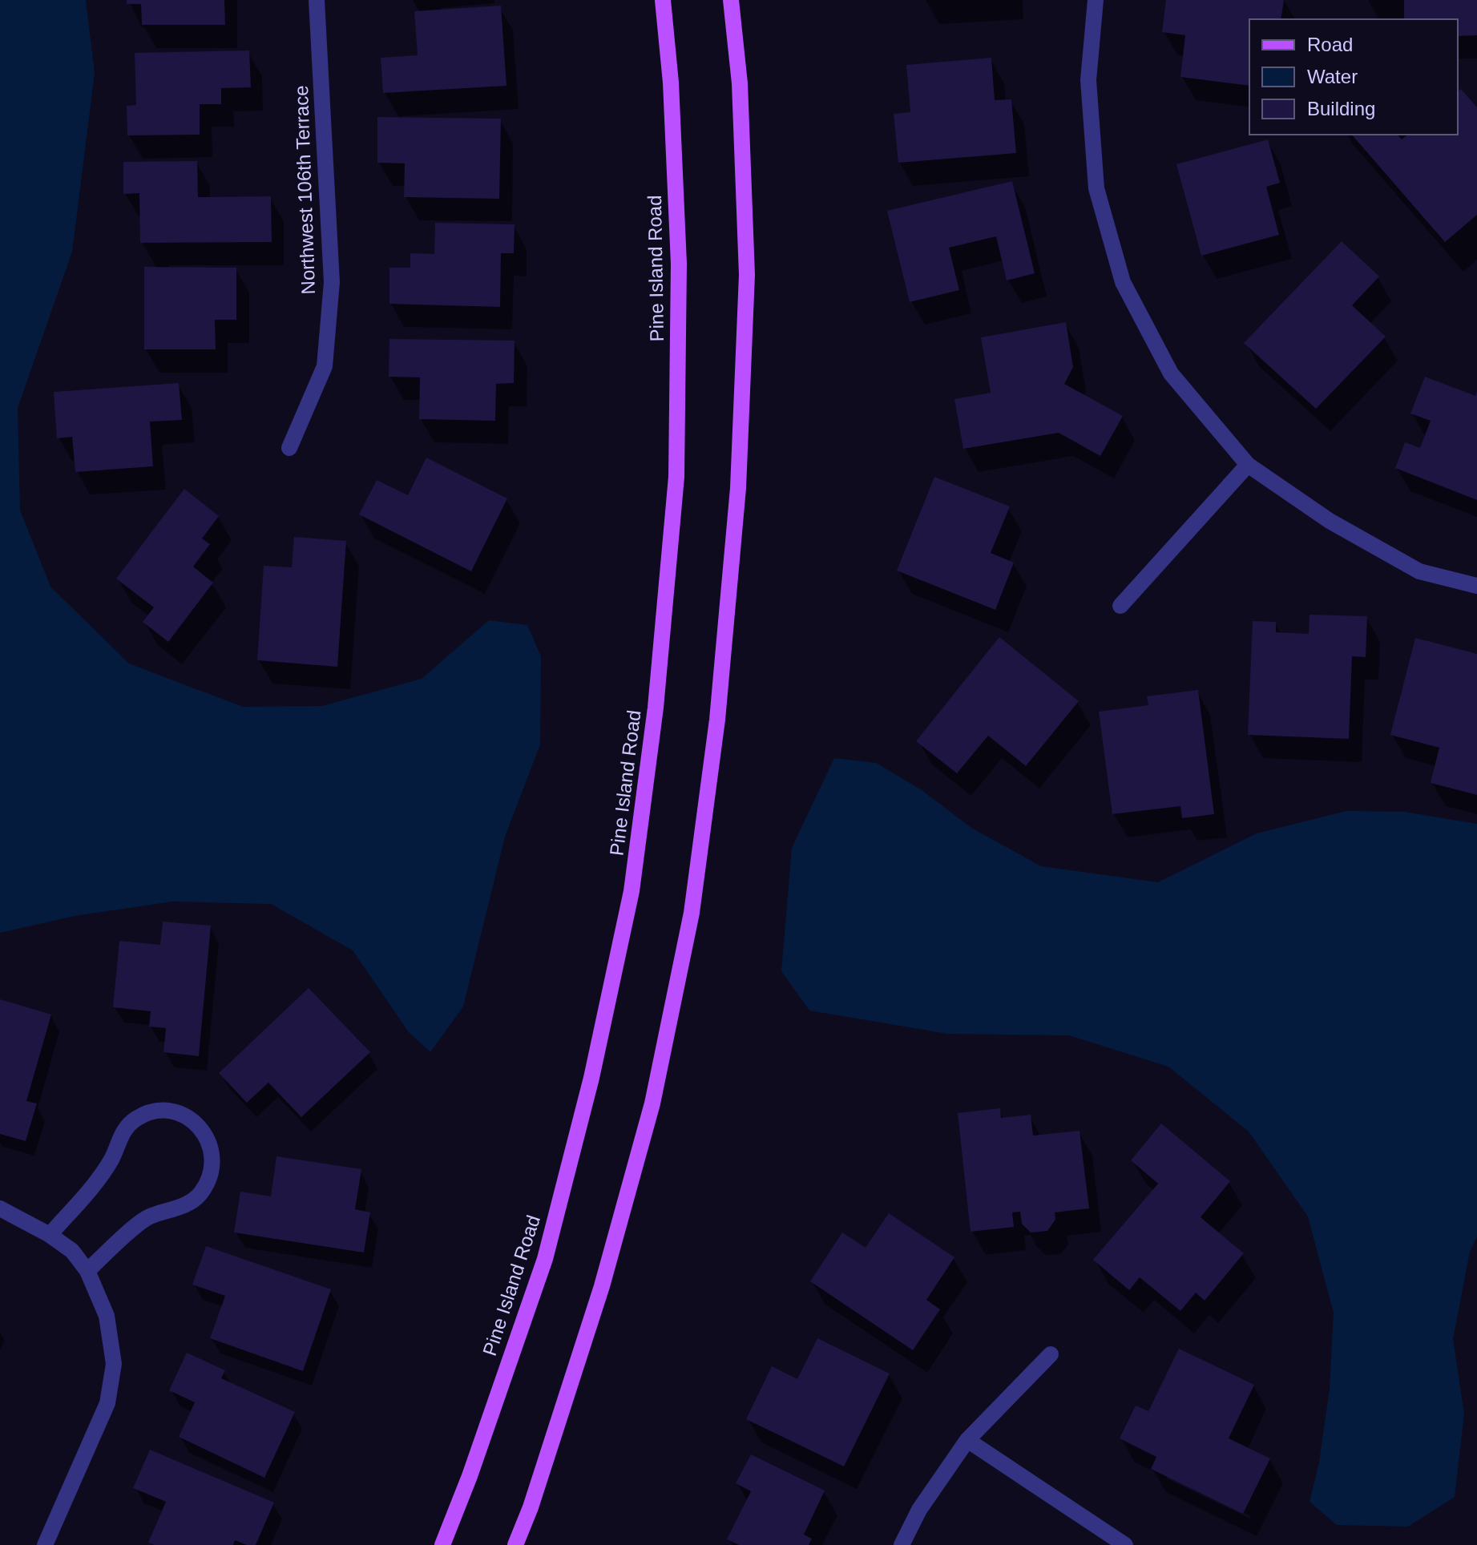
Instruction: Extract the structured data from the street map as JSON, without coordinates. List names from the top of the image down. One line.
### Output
{"streets":{"main road":["Pine Island Road"],"street":["Northwest 106th Terrace"]},"legend":["Road","Water","Building"]}
